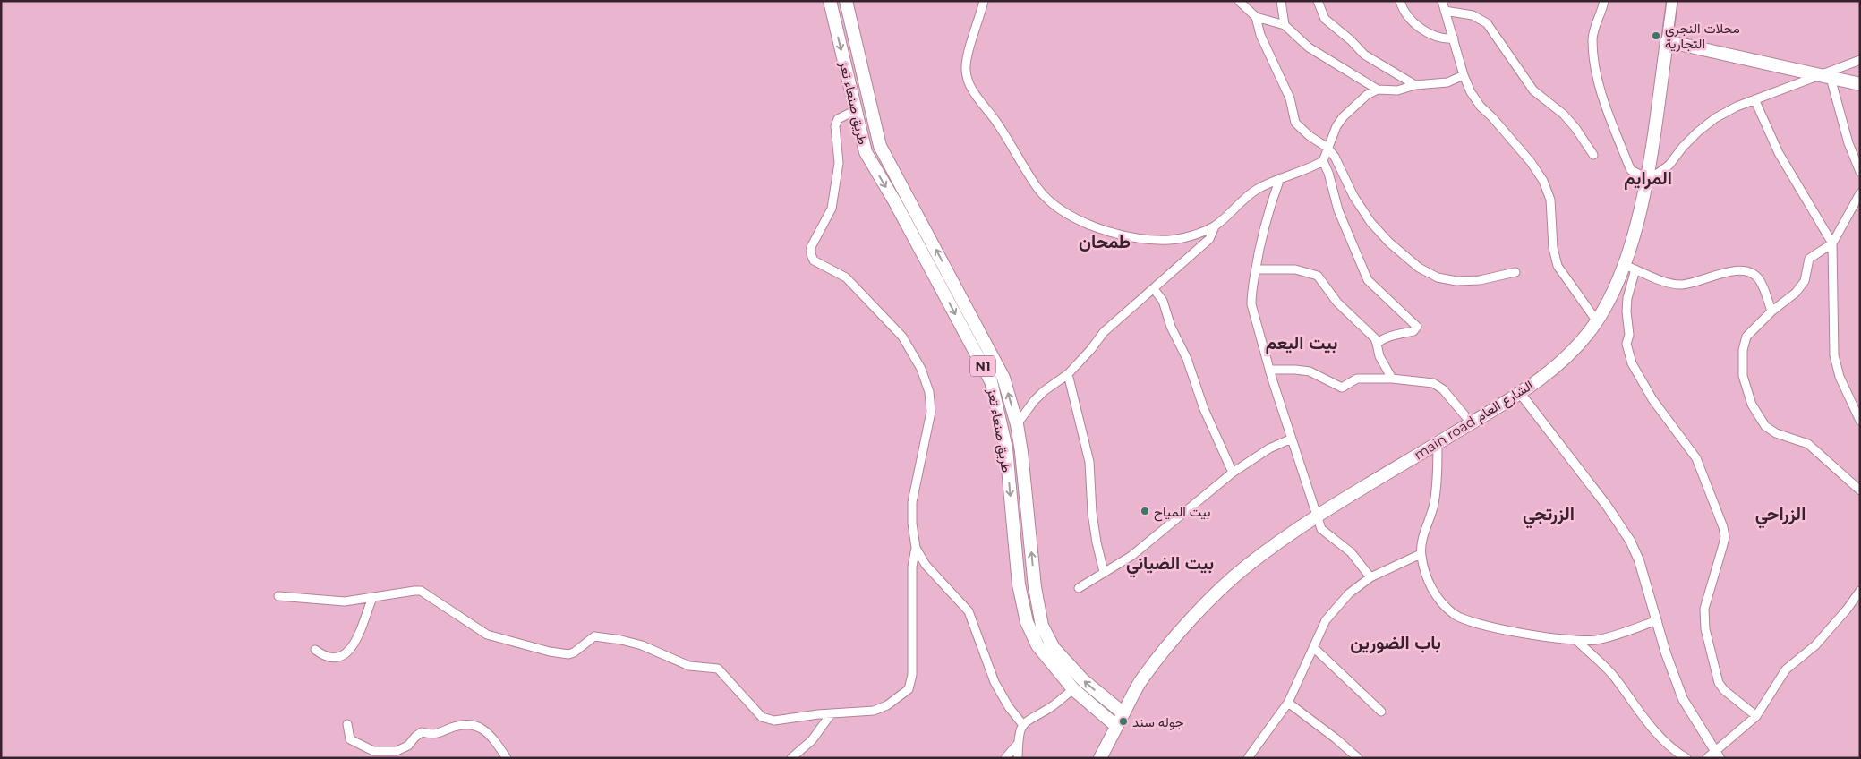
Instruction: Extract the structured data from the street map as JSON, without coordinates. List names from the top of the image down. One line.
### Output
{"streets":{"main road":["طريق صنعاء تعز","N1","main road الشارع العام"]},"crossings":[["طريق صنعاء تعز","main road الشارع العام"]],"districts":["المرايم","طمحان","بيت اليعم","الزرتجي","الزراحي","بيت الضياني","باب الضورين"],"places":["محلات النجري التجارية","بيت المياح","جوله سند"]}
